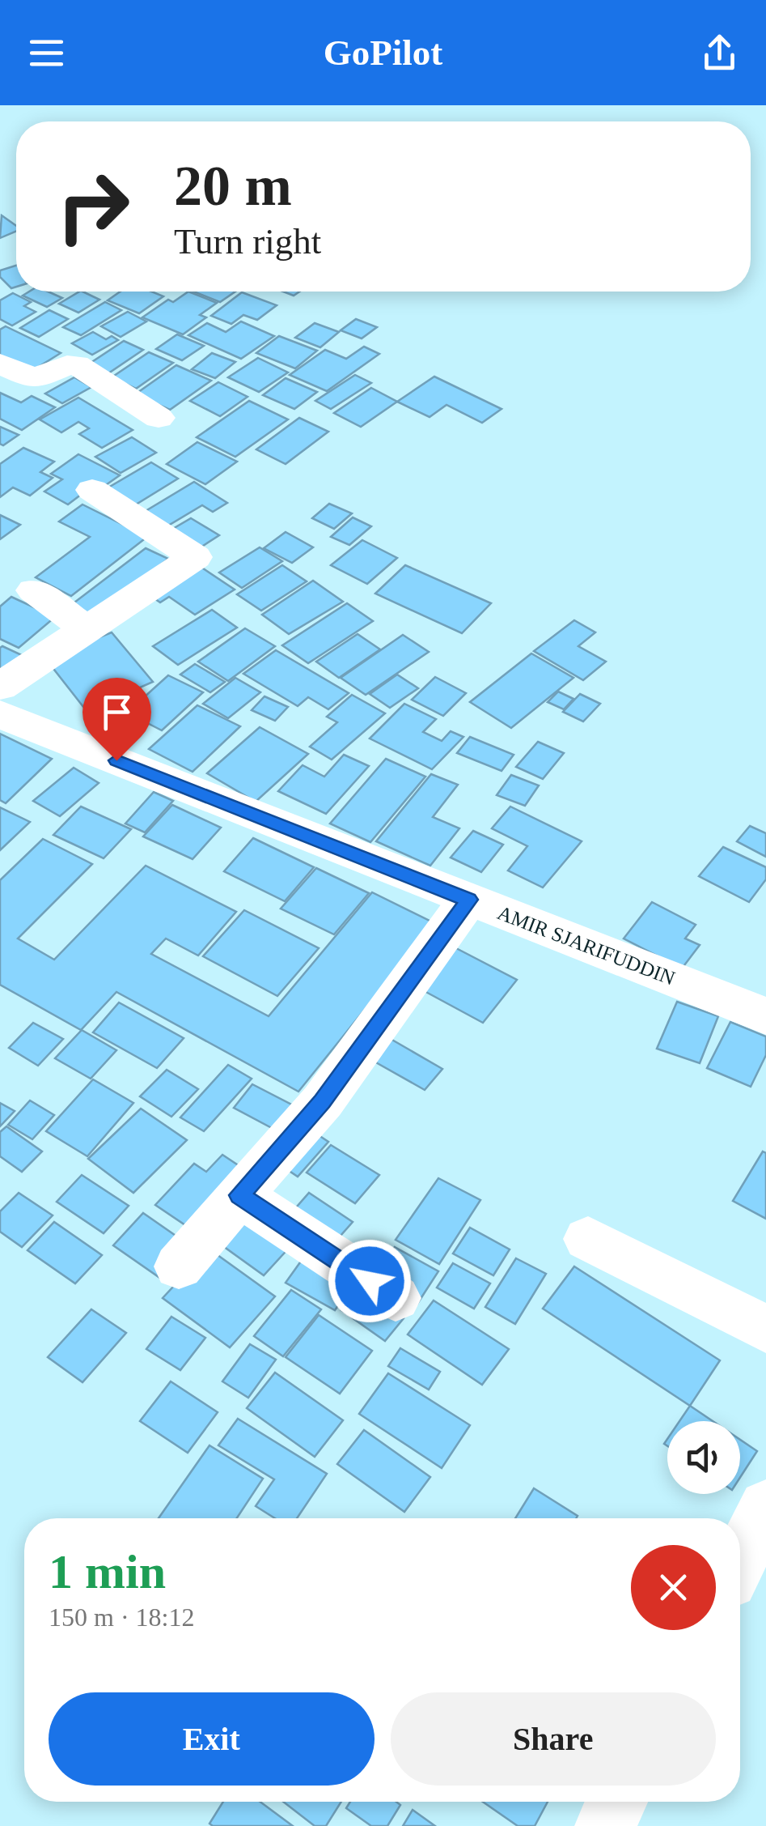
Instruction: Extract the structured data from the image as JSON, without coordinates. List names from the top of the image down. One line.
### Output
{"streets":{"street":["AMIR SJARIFUDDIN"]},"page":{"header":"GoPilot","turn":["20 m","Turn right"],"heading":["1 min","150 m · 18:12"],"buttons":["Exit","Share"]}}
